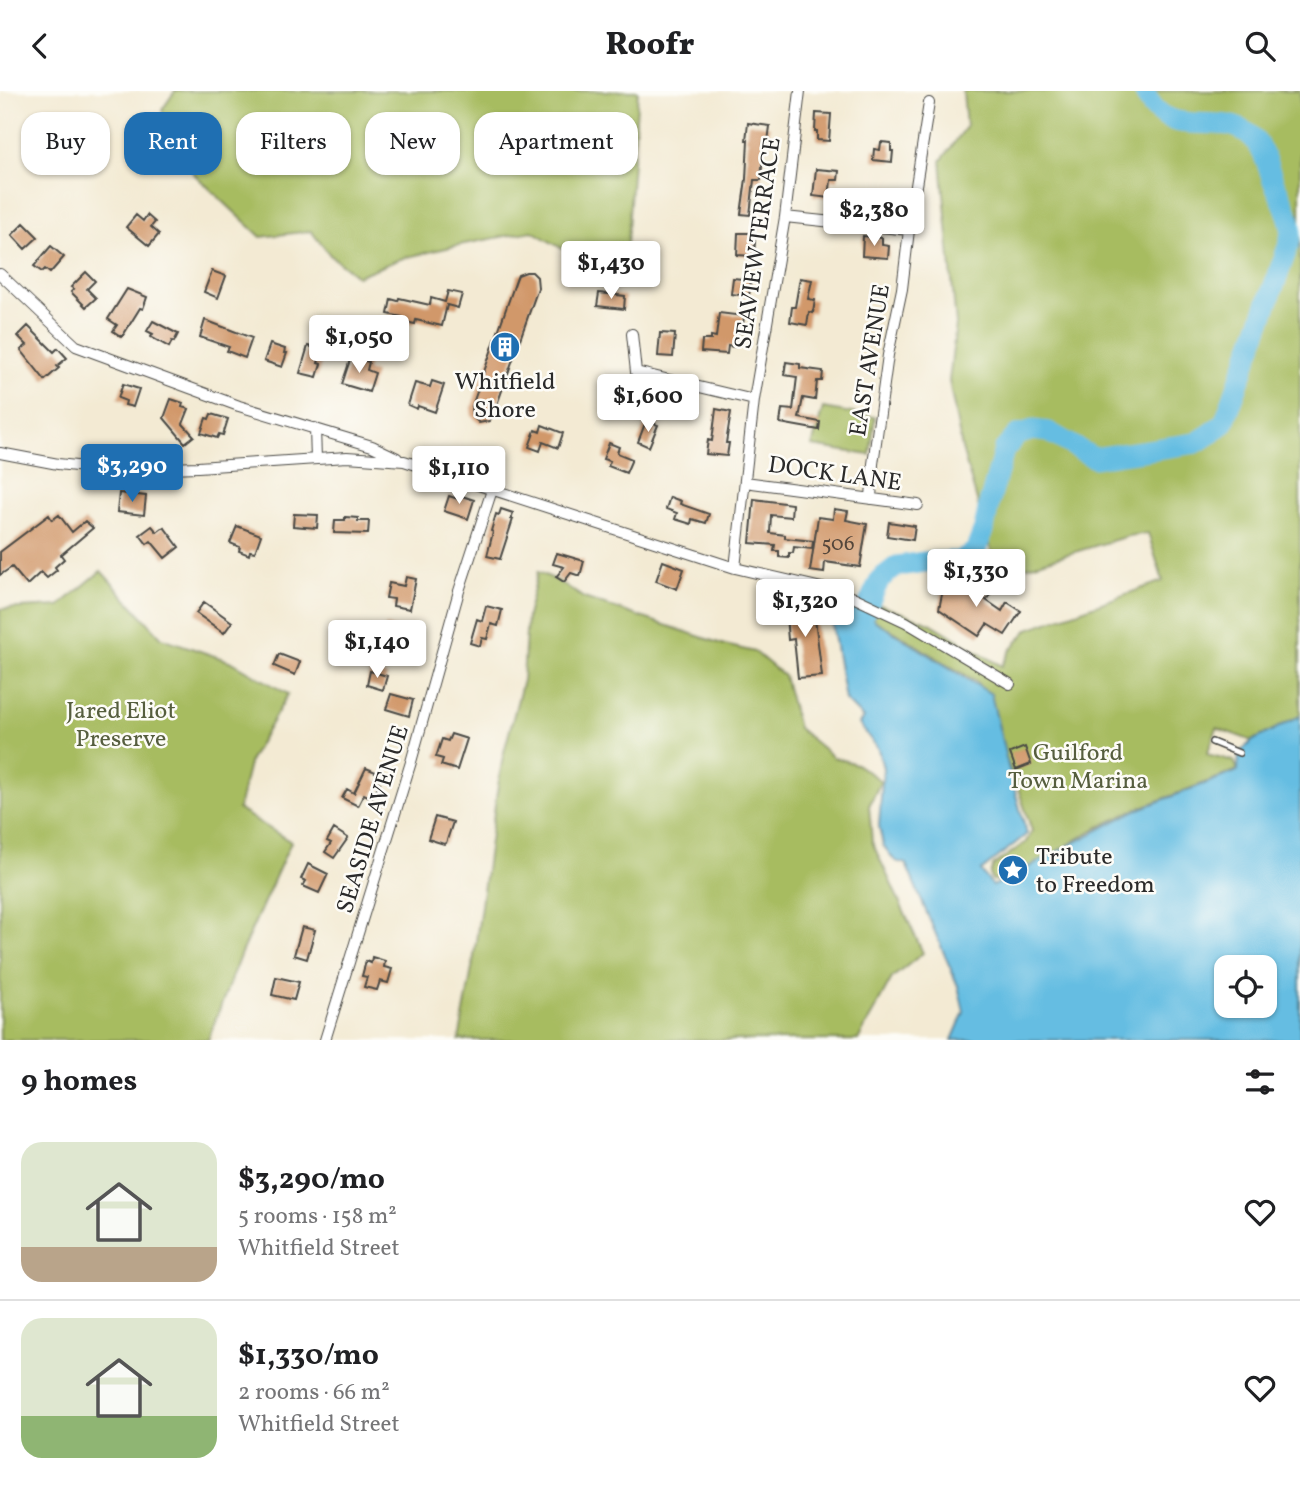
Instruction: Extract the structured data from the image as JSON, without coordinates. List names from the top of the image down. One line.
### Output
{"streets":{"street":["SEAVIEW TERRACE","EAST AVENUE","DOCK LANE","SEASIDE AVENUE"]},"crossings":[["SEAVIEW TERRACE","DOCK LANE"],["EAST AVENUE","DOCK LANE"]],"parks":["Jared Eliot Preserve","Guilford Town Marina"],"places":{"building":["Whitfield Shore"],"place":["Tribute to Freedom"]},"house_numbers":["506"],"page":{"header":"Roofr","chip":["Buy","Rent","Filters","New","Apartment"],"price":["$2,380","$1,430","$1,050","$1,600","$3,290","$1,110","$1,330","$1,320","$1,140"],"heading":"9 homes","list":[{"name":"$3,290/mo","note":"5 rooms · 158 m² · Whitfield Street"},{"name":"$1,330/mo","note":"2 rooms · 66 m² · Whitfield Street"}]}}
